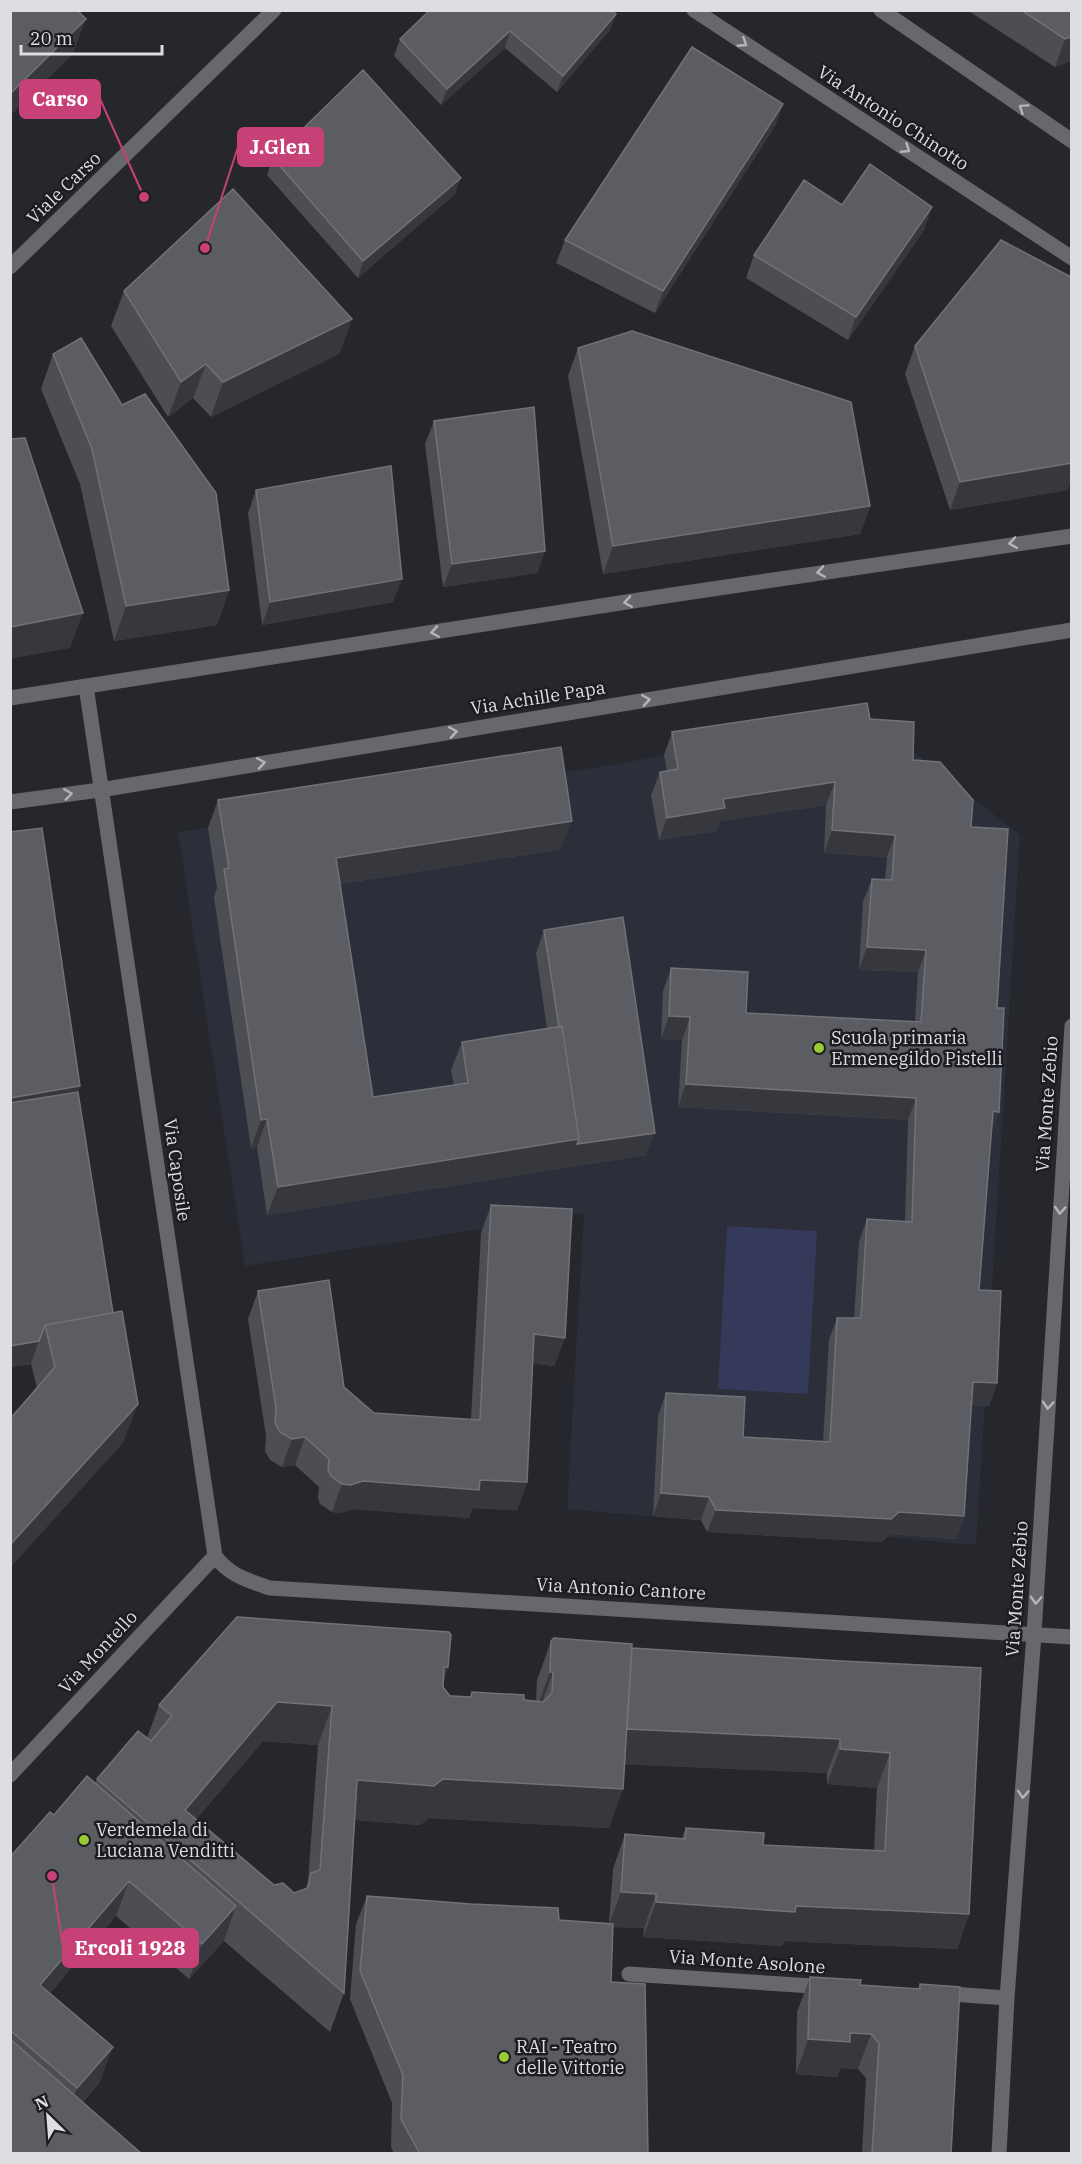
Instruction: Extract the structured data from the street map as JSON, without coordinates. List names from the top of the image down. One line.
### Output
{"streets":{"street":["Via Antonio Chinotto","Viale Carso","Via Achille Papa","Via Monte Zebio","Via Caposile","Via Antonio Cantore","Via Montello","Via Monte Asolone"]},"crossings":[["Via Achille Papa","Via Caposile"],["Via Monte Zebio","Via Antonio Cantore"],["Via Caposile","Via Antonio Cantore"],["Via Caposile","Via Montello"],["Via Antonio Cantore","Via Montello"]],"one_way":["Via Monte Zebio"],"places":["Carso","J.Glen","Scuola primaria Ermenegildo Pistelli","Verdemela di Luciana Venditti","Ercoli 1928","RAI - Teatro delle Vittorie"],"scale_bar":"20 m","north":"top left"}
